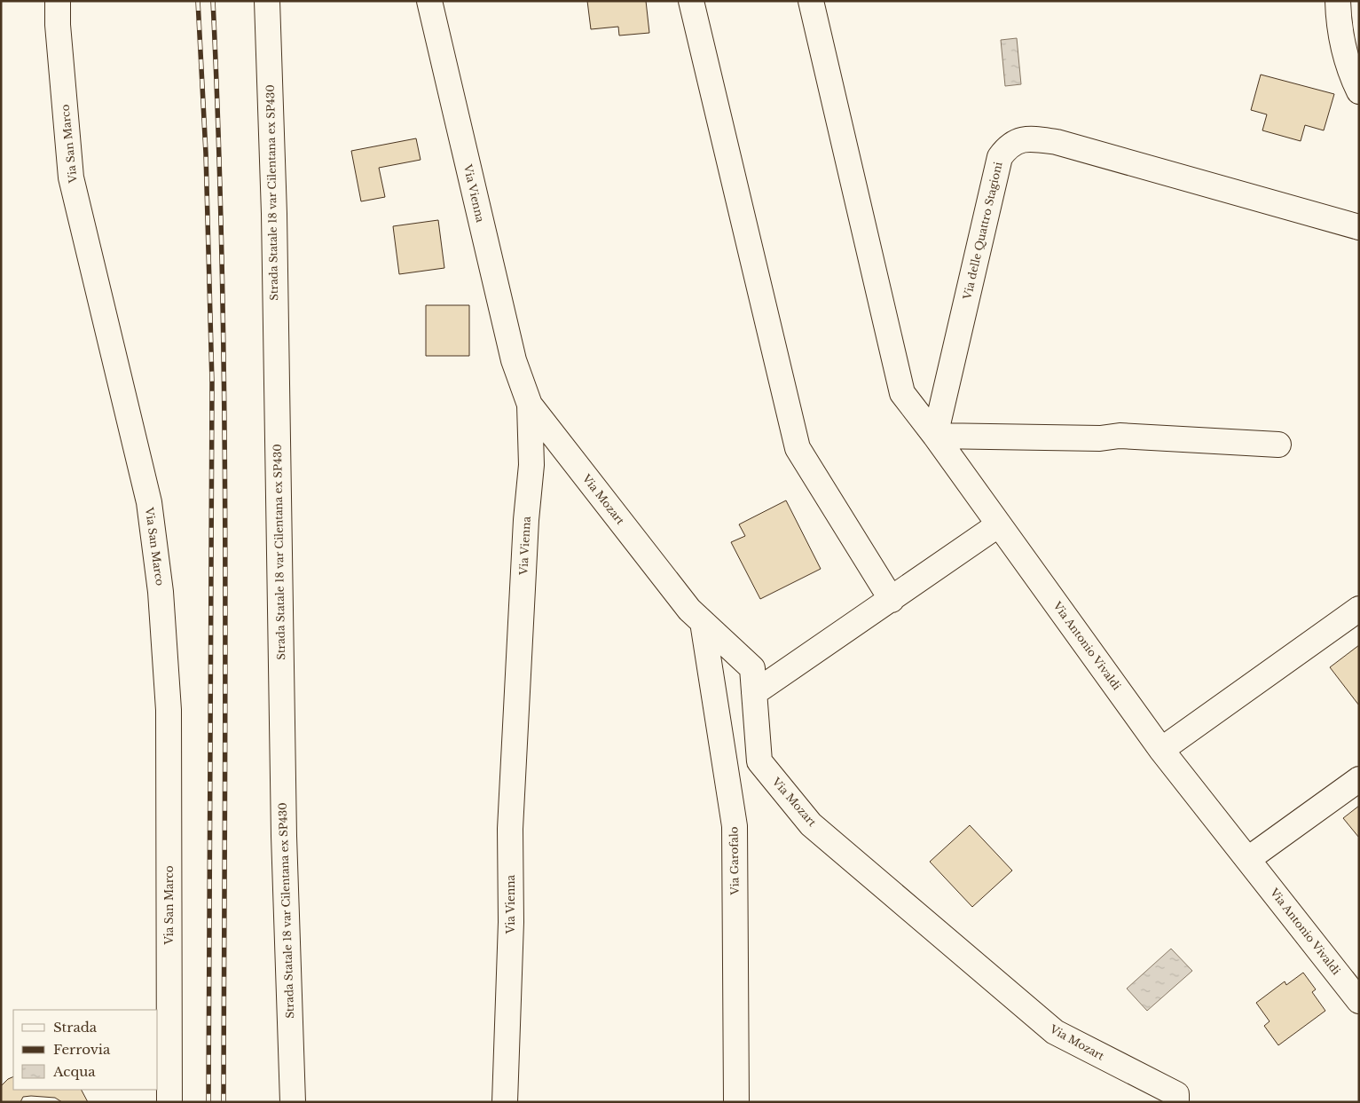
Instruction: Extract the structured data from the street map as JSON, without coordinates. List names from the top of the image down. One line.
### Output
{"streets":{"main road":["Via San Marco","Strada Statale 18 var Cilentana ex SP430","Via Vienna","Via delle Quattro Stagioni","Via Mozart","Via Antonio Vivaldi","Via Garofalo"]},"crossings":[["Via Vienna","Via Mozart"],["Via Mozart","Via Garofalo"]],"legend":["Strada","Ferrovia","Acqua"]}
